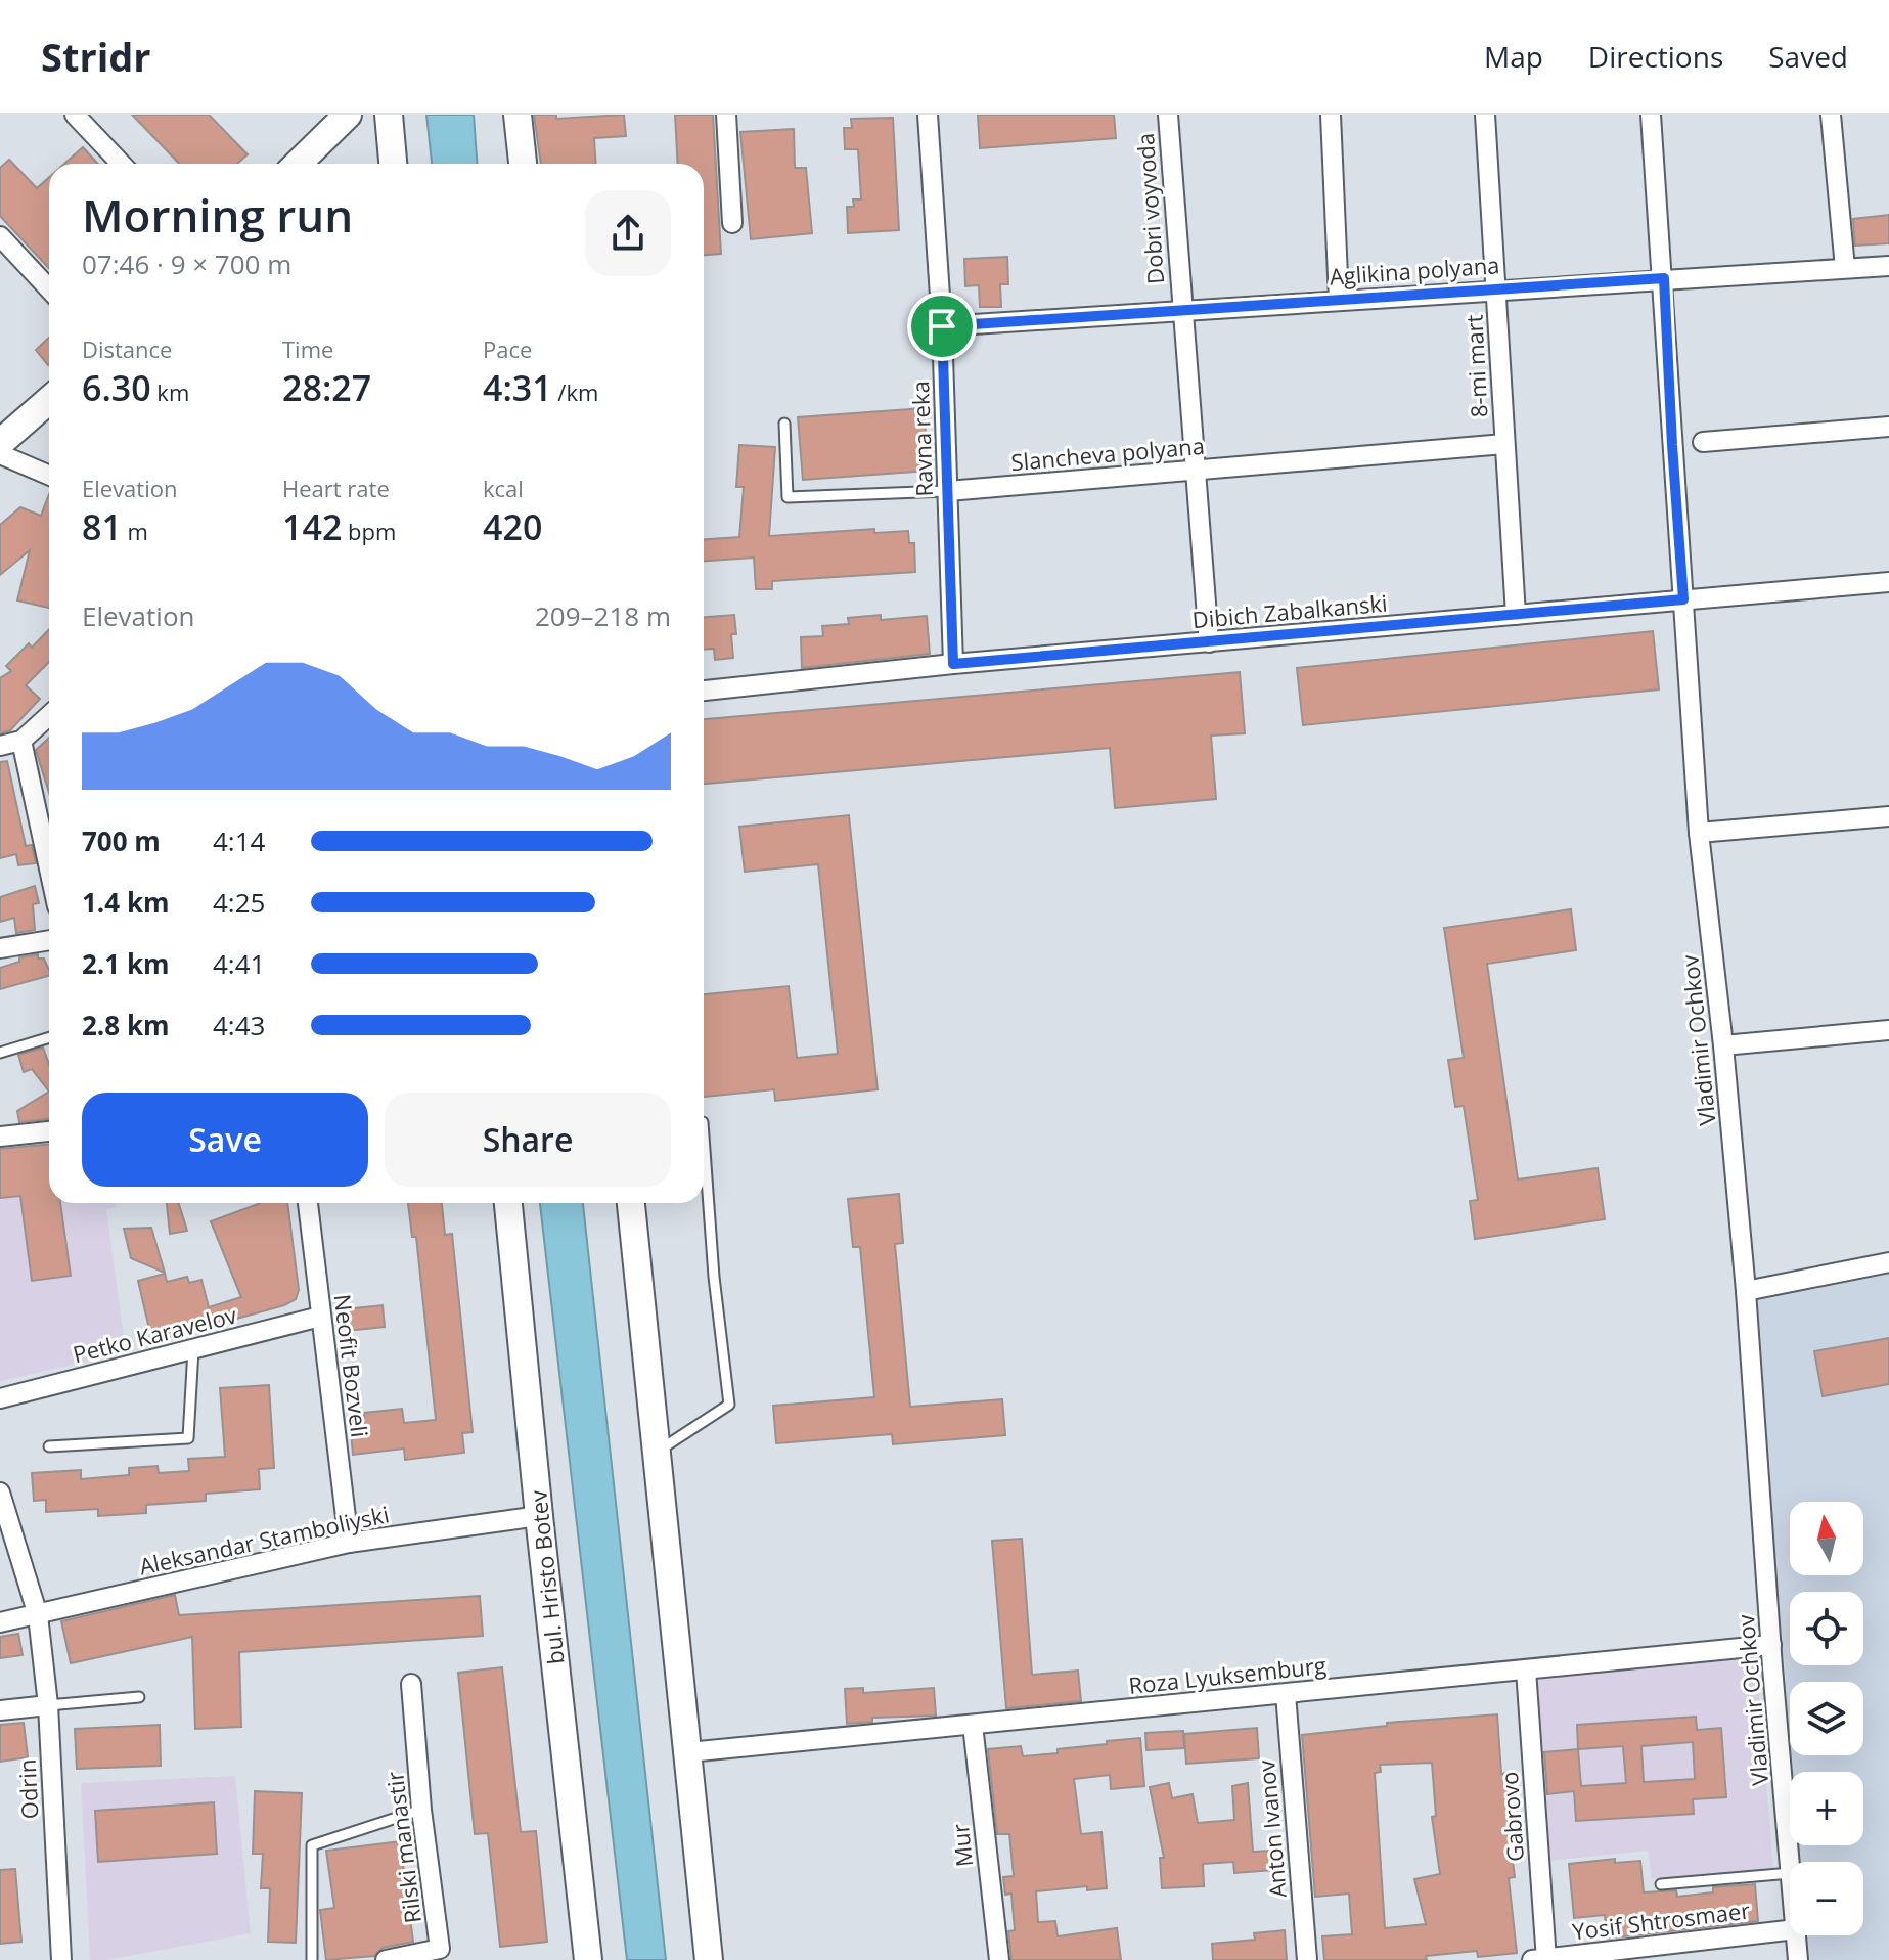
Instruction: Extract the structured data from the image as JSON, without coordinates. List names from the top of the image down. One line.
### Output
{"streets":{"main road":["bul. Hristo Botev"],"street":["Dobri voyvoda","Aglikina polyana","8-mi mart","Ravna reka","Slancheva polyana","Dibich Zabalkanski","Vladimir Ochkov","Petko Karavelov","Neofit Bozveli","Aleksandar Stamboliyski","Roza Lyuksemburg","Odrin","Gabrovo","Anton Ivanov","Mur","Rilski manastir","Yosif Shtrosmaer"]},"crossings":[["Dobri voyvoda","Aglikina polyana"],["Dobri voyvoda","Slancheva polyana"],["Dobri voyvoda","Dibich Zabalkanski"],["Aglikina polyana","8-mi mart"],["Aglikina polyana","Ravna reka"],["Aglikina polyana","Vladimir Ochkov"],["8-mi mart","Slancheva polyana"],["8-mi mart","Dibich Zabalkanski"],["Ravna reka","Slancheva polyana"],["Ravna reka","Dibich Zabalkanski"],["Dibich Zabalkanski","Vladimir Ochkov"],["Vladimir Ochkov","Roza Lyuksemburg"],["Petko Karavelov","Neofit Bozveli"],["Neofit Bozveli","Aleksandar Stamboliyski"],["Aleksandar Stamboliyski","bul. Hristo Botev"],["Aleksandar Stamboliyski","Odrin"],["Roza Lyuksemburg","Gabrovo"],["Roza Lyuksemburg","Anton Ivanov"],["Roza Lyuksemburg","Mur"],["Gabrovo","Yosif Shtrosmaer"]],"north":"top","page":{"header":"Stridr","nav":["Map","Directions","Saved"],"heading":["Morning run","07:46 · 9 × 700 m"],"stats":[["Distance","6.30 km"],["Time","28:27"],["Pace","4:31 /km"],["Elevation","81 m"],["Heart rate","142 bpm"],["kcal","420"]],"chart":["Elevation","209–218 m"],"list":[{"name":"700 m","note":"4:14"},{"name":"1.4 km","note":"4:25"},{"name":"2.1 km","note":"4:41"},{"name":"2.8 km","note":"4:43"}],"buttons":["Save","Share"],"map_buttons":["+","−"]}}
